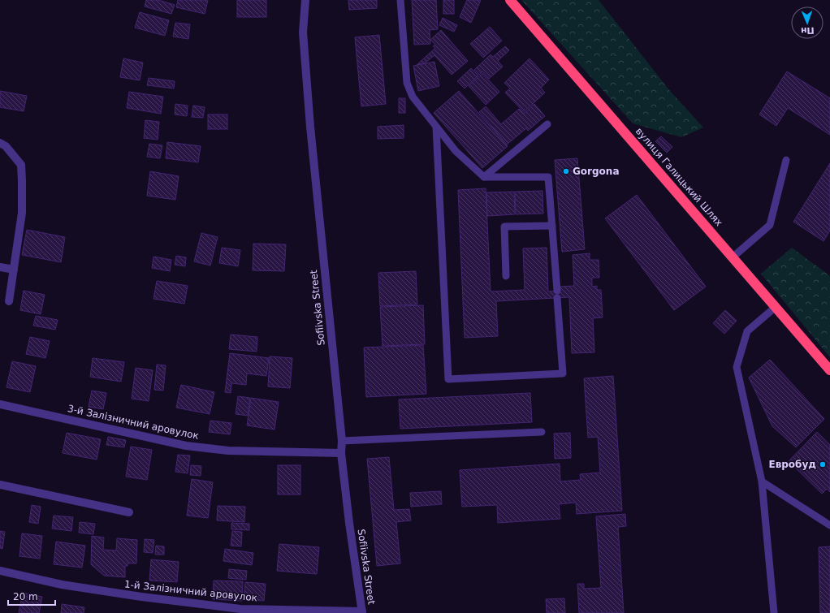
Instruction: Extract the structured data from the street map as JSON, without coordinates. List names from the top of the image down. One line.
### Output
{"streets":{"highway":["вулиця Галицький Шлях"],"street":["Sofiivska Street","3-й Залізничний аровулок","1-й Залізничний аровулок"]},"crossings":[["Sofiivska Street","3-й Залізничний аровулок"],["Sofiivska Street","1-й Залізничний аровулок"]],"places":["Gorgona","Евробуд"],"scale_bar":"20 m","north":"bottom"}
